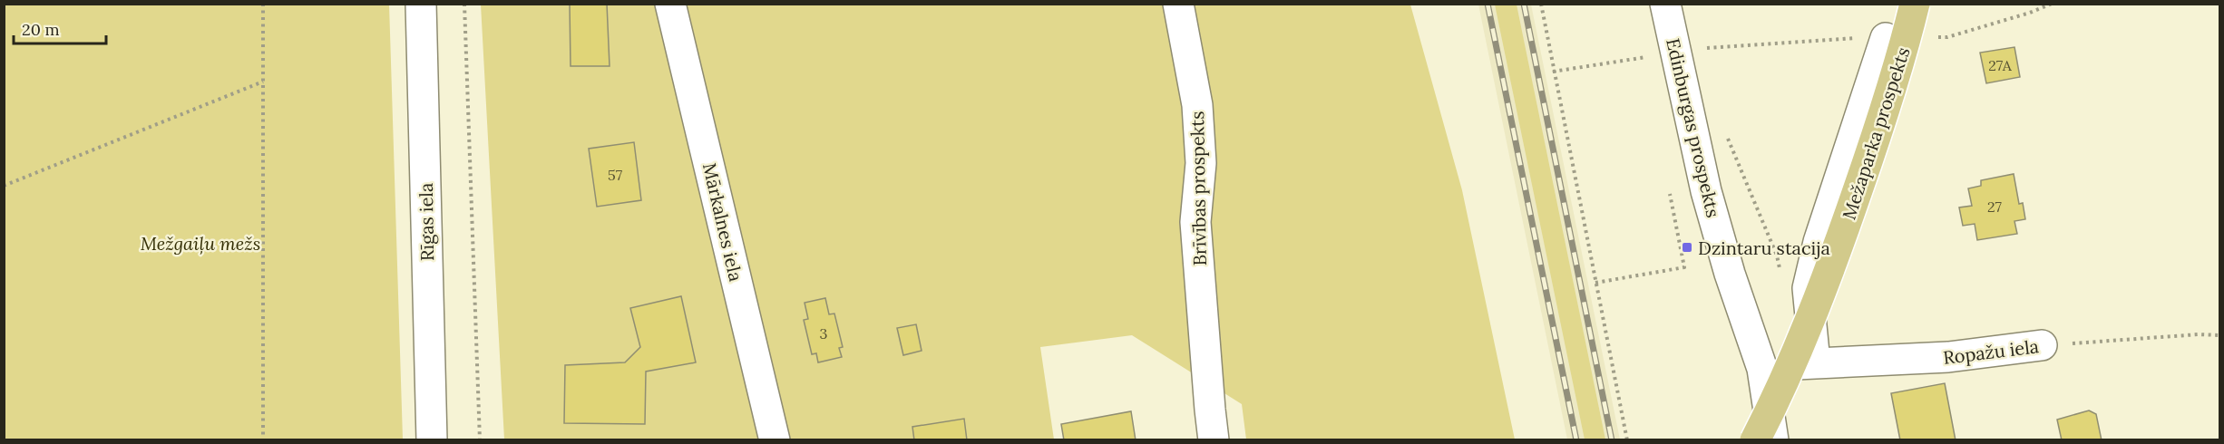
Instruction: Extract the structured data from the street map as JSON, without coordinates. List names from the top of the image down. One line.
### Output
{"streets":{"main road":["Mežaparka prospekts"],"street":["Edinburgas prospekts","Brīvības prospekts","Rīgas iela","Mārkalnes iela","Ropažu iela"]},"crossings":[["Edinburgas prospekts","Ropažu iela"]],"parks":["Mežgaiļu mežs"],"places":{"transit":["Dzintaru stacija"]},"house_numbers":["27A","57","27","3"],"scale_bar":"20 m"}
